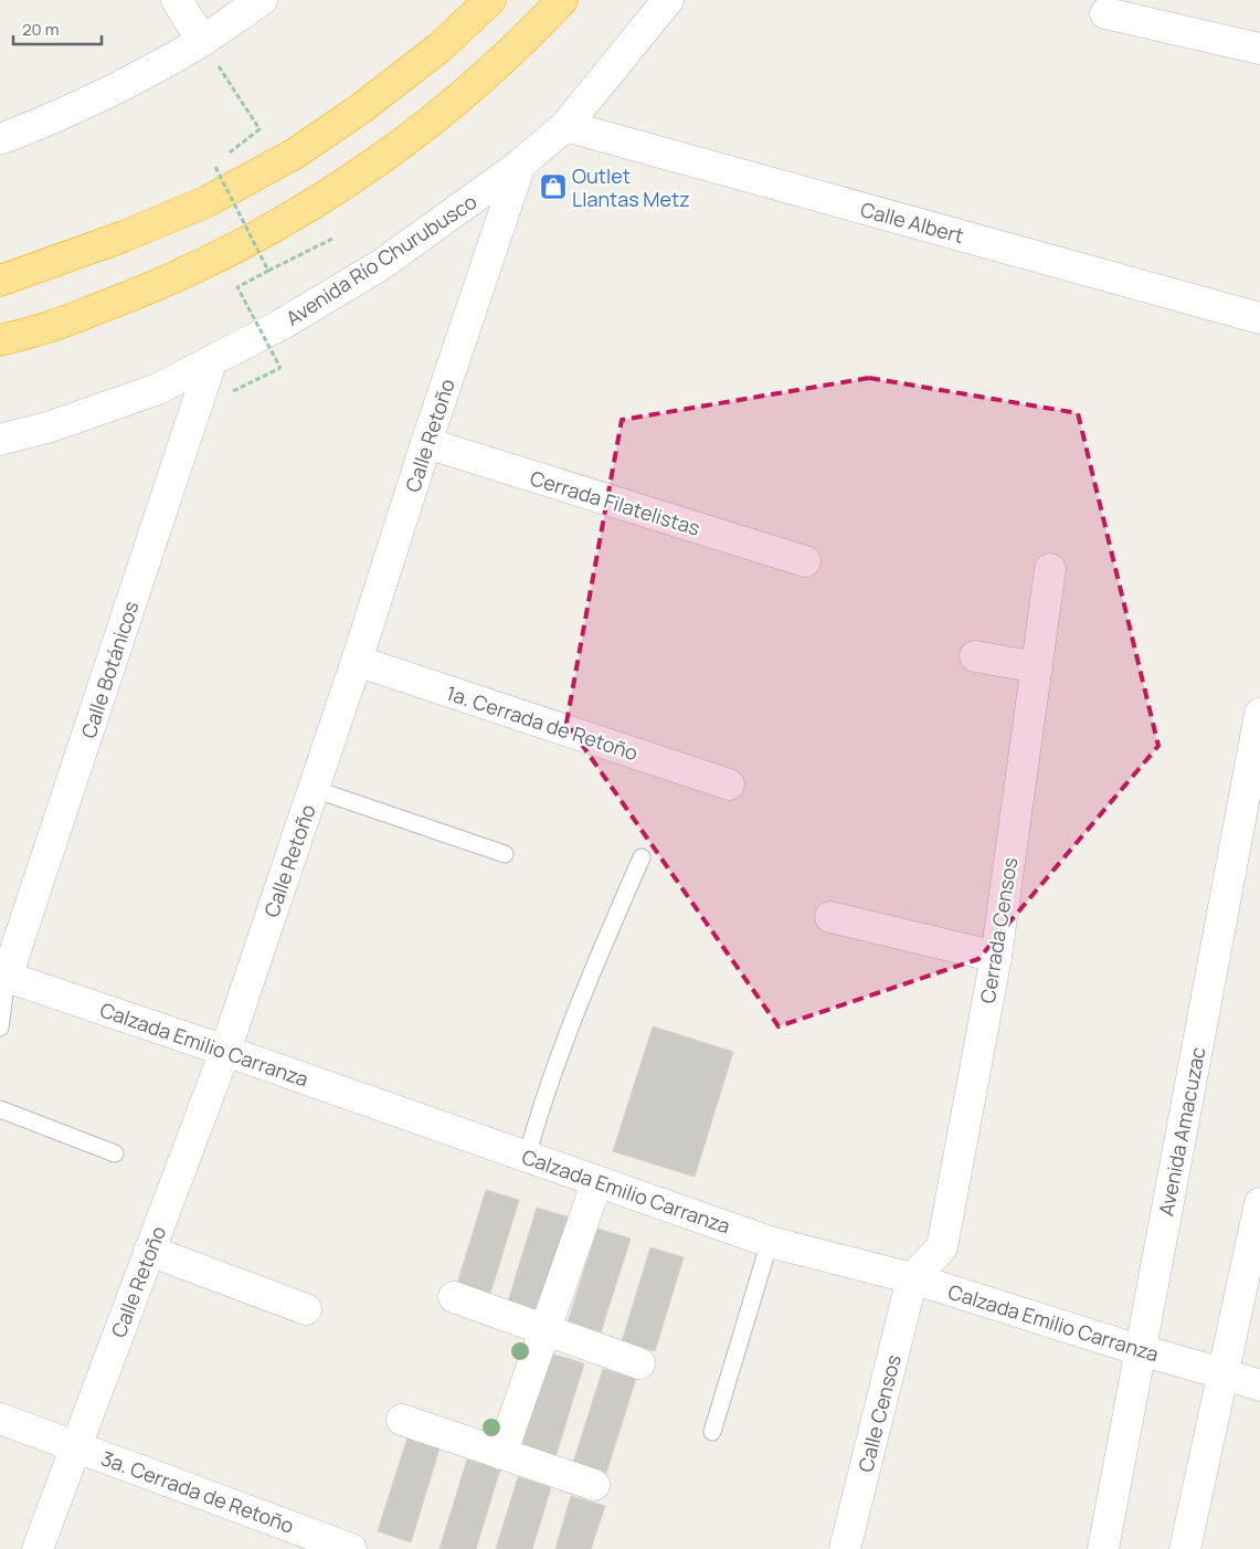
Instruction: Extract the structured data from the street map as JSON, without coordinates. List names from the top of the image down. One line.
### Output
{"streets":{"street":["Calle Albert","Avenida Río Churubusco","Calle Retoño","Cerrada Filatelistas","Calle Botánicos","1a. Cerrada de Retoño","Cerrada Censos","Calzada Emilio Carranza","Avenida Amacuzac","Calle Censos","3a. Cerrada de Retoño"]},"crossings":[["Calle Albert","Avenida Río Churubusco"],["Avenida Río Churubusco","Calle Retoño"],["Avenida Río Churubusco","Calle Botánicos"],["Calle Retoño","Cerrada Filatelistas"],["Calle Retoño","1a. Cerrada de Retoño"],["Calle Retoño","Calzada Emilio Carranza"],["Calle Retoño","3a. Cerrada de Retoño"],["Calle Botánicos","Calzada Emilio Carranza"],["Cerrada Censos","Calzada Emilio Carranza"],["Cerrada Censos","Calle Censos"],["Calzada Emilio Carranza","Avenida Amacuzac"],["Calzada Emilio Carranza","Calle Censos"]],"places":{"shop":["Outlet Llantas Metz"]},"scale_bar":"20 m"}
